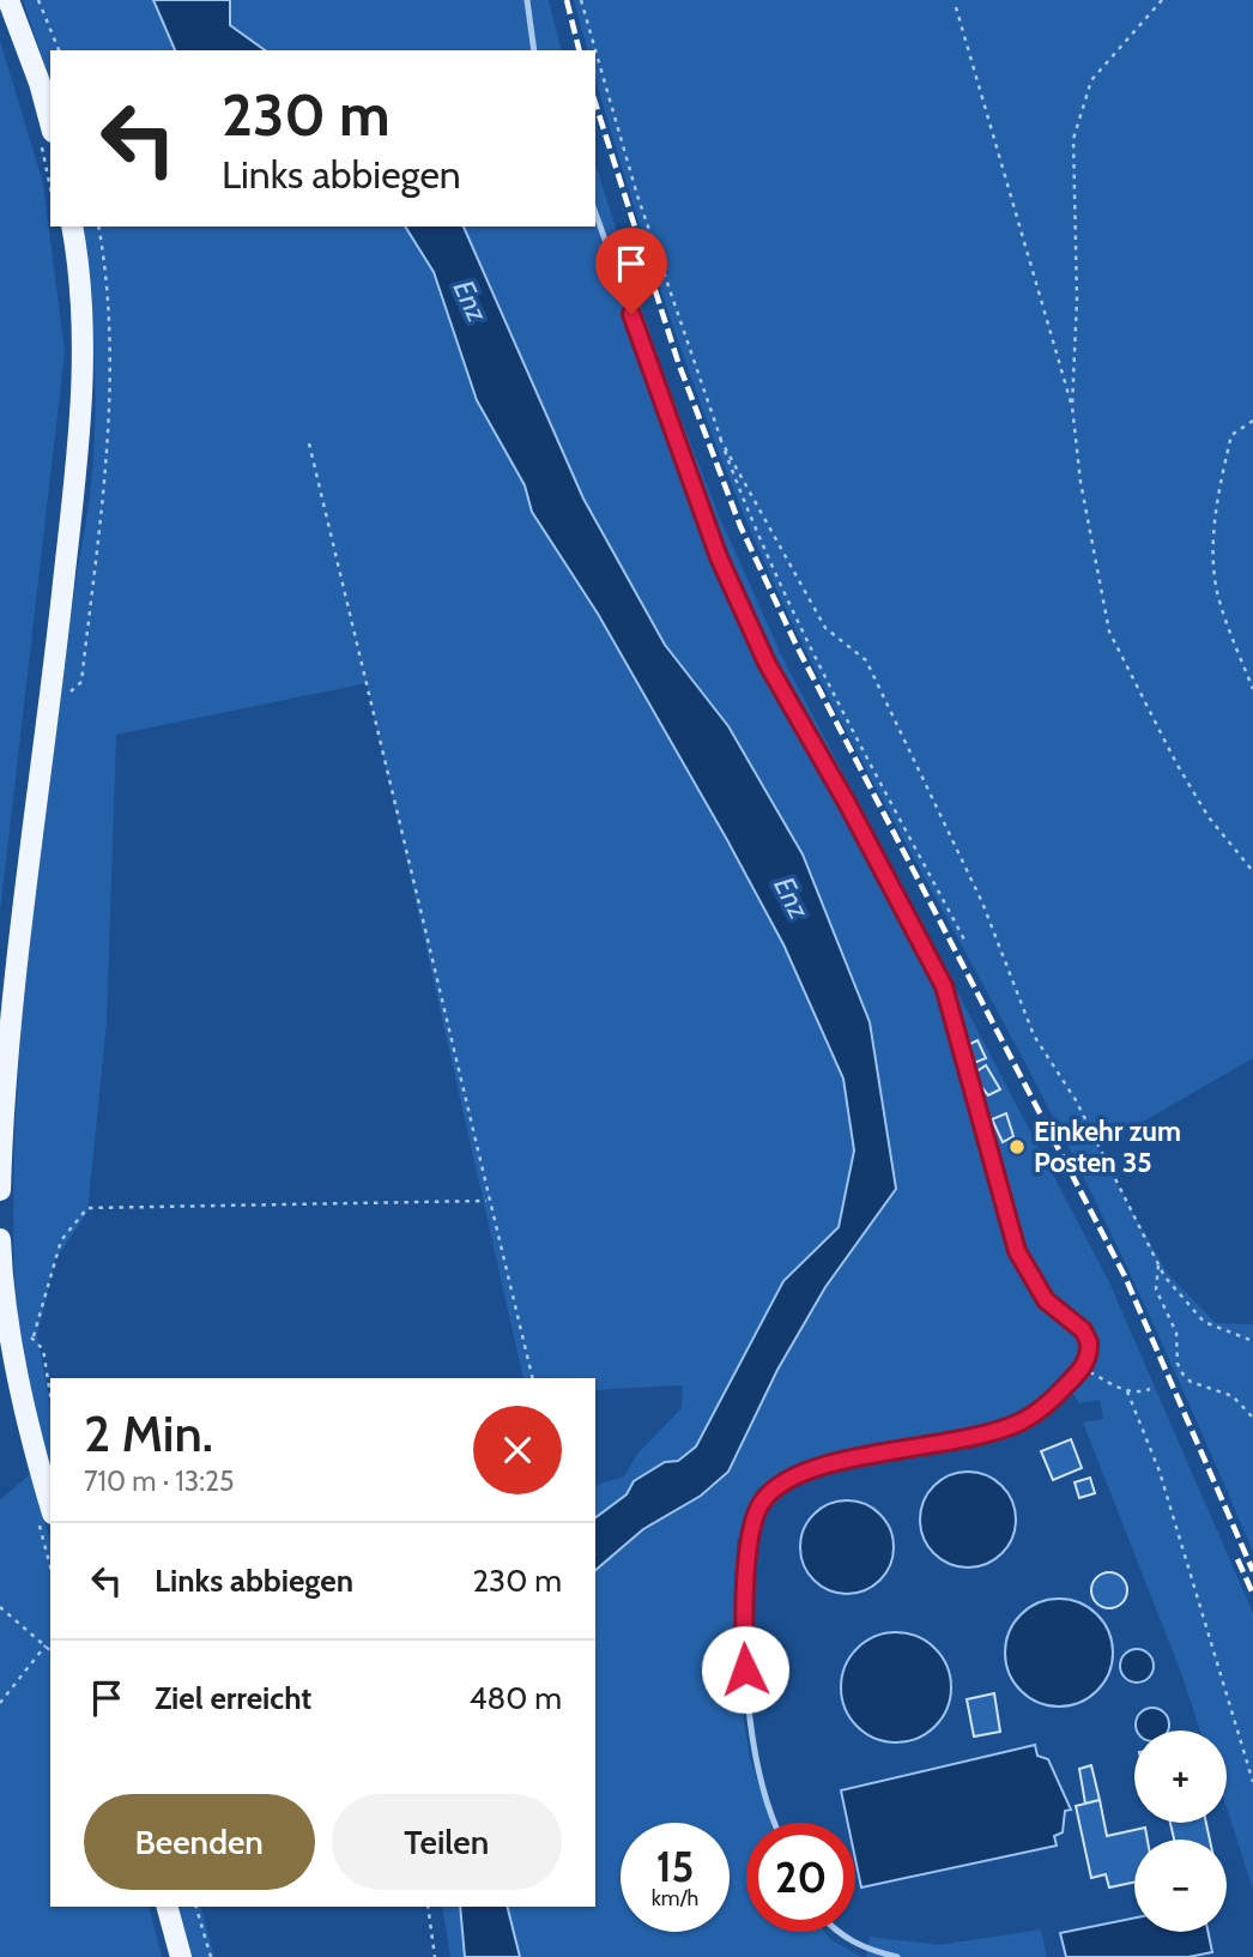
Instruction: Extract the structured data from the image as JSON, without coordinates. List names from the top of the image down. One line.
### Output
{"water":["Enz"],"places":["Einkehr zum Posten 35"],"page":{"turn":["230 m","Links abbiegen"],"heading":["2 Min.","710 m · 13:25"],"list":[{"name":"Links abbiegen","value":"230 m"},{"name":"Ziel erreicht","value":"480 m"}],"map_buttons":["+","−"],"buttons":["Beenden","Teilen"],"speed":"15 km/h","limit":"20"}}
